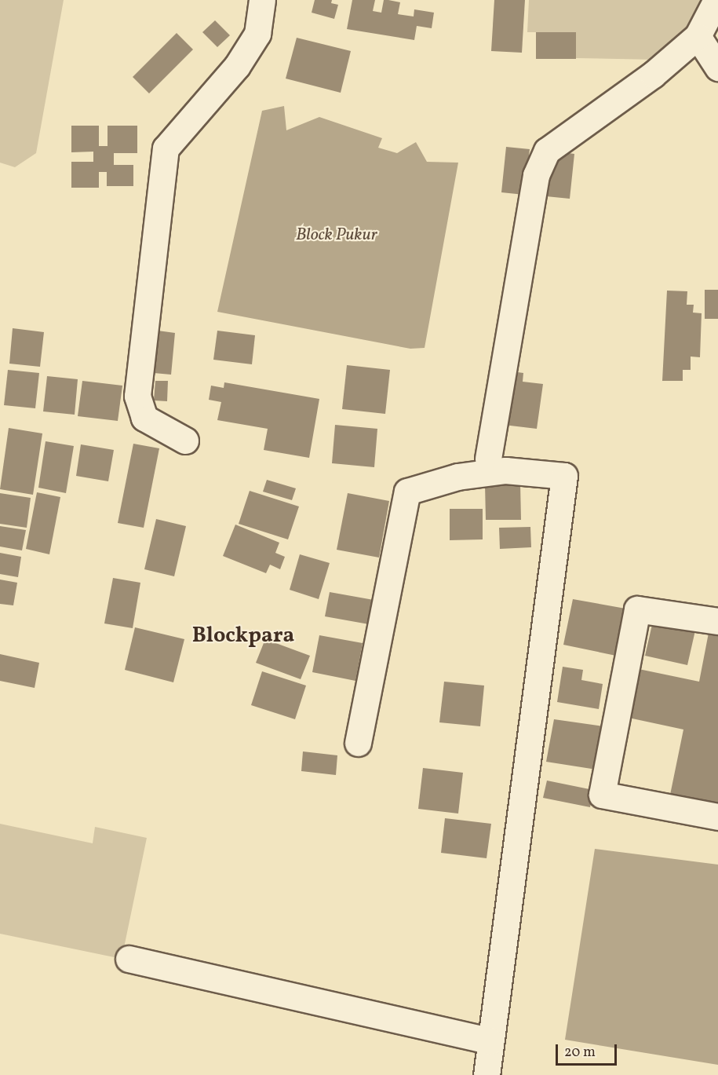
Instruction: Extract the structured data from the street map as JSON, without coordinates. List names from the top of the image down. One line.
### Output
{"districts":["Blockpara"],"water":["Block Pukur"],"scale_bar":"20 m"}
